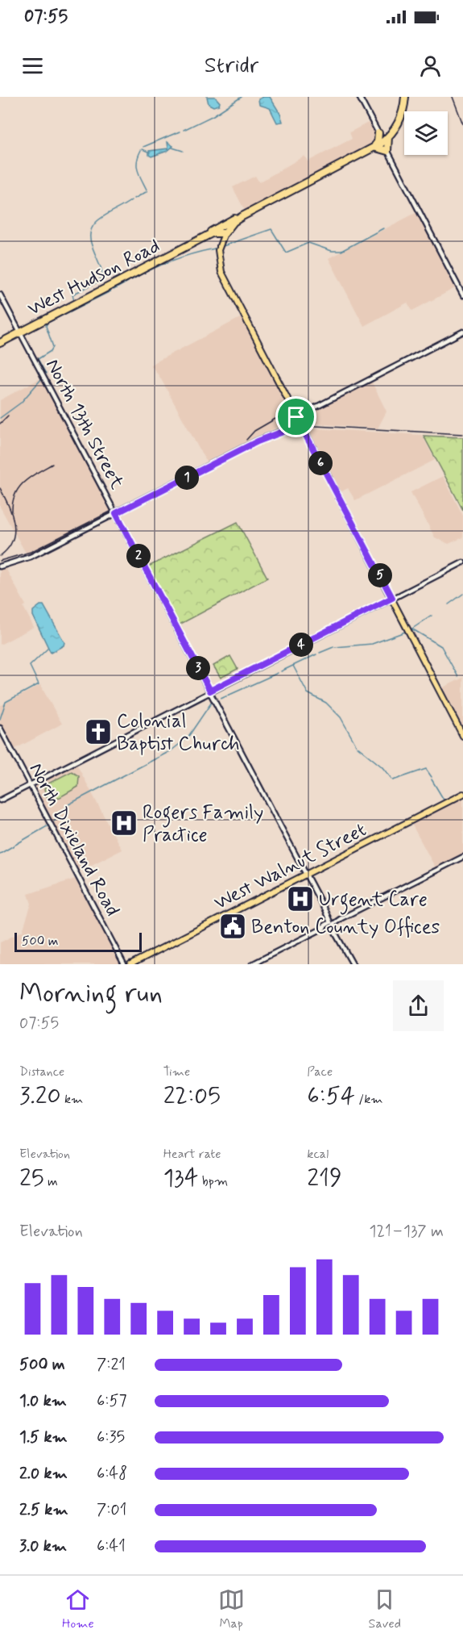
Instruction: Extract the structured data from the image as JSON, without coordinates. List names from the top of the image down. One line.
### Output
{"streets":{"highway":["West Hudson Road"],"main road":["North 13th Street","North Dixieland Road","West Walnut Street"]},"crossings":[["West Hudson Road","North 13th Street"],["North 13th Street","West Walnut Street"]],"places":{"church":["Colonial Baptist Church"],"hospital":["Rogers Family Practice","Urgent Care"],"public building":["Benton County Offices"]},"scale_bar":"500 m","page":{"status":"07:55","header":"Stridr","pins":["6","1","2","5","4","3"],"scale":"500 m","heading":["Morning run","07:55"],"stats":[["Distance","3.20 km"],["Time","22:05"],["Pace","6:54 /km"],["Elevation","25 m"],["Heart rate","134 bpm"],["kcal","219"]],"chart":["Elevation","121–137 m"],"list":[{"name":"500 m","note":"7:21"},{"name":"1.0 km","note":"6:57"},{"name":"1.5 km","note":"6:35"},{"name":"2.0 km","note":"6:48"},{"name":"2.5 km","note":"7:01"},{"name":"3.0 km","note":"6:41"}],"tabs":["Home","Map","Saved"]}}
